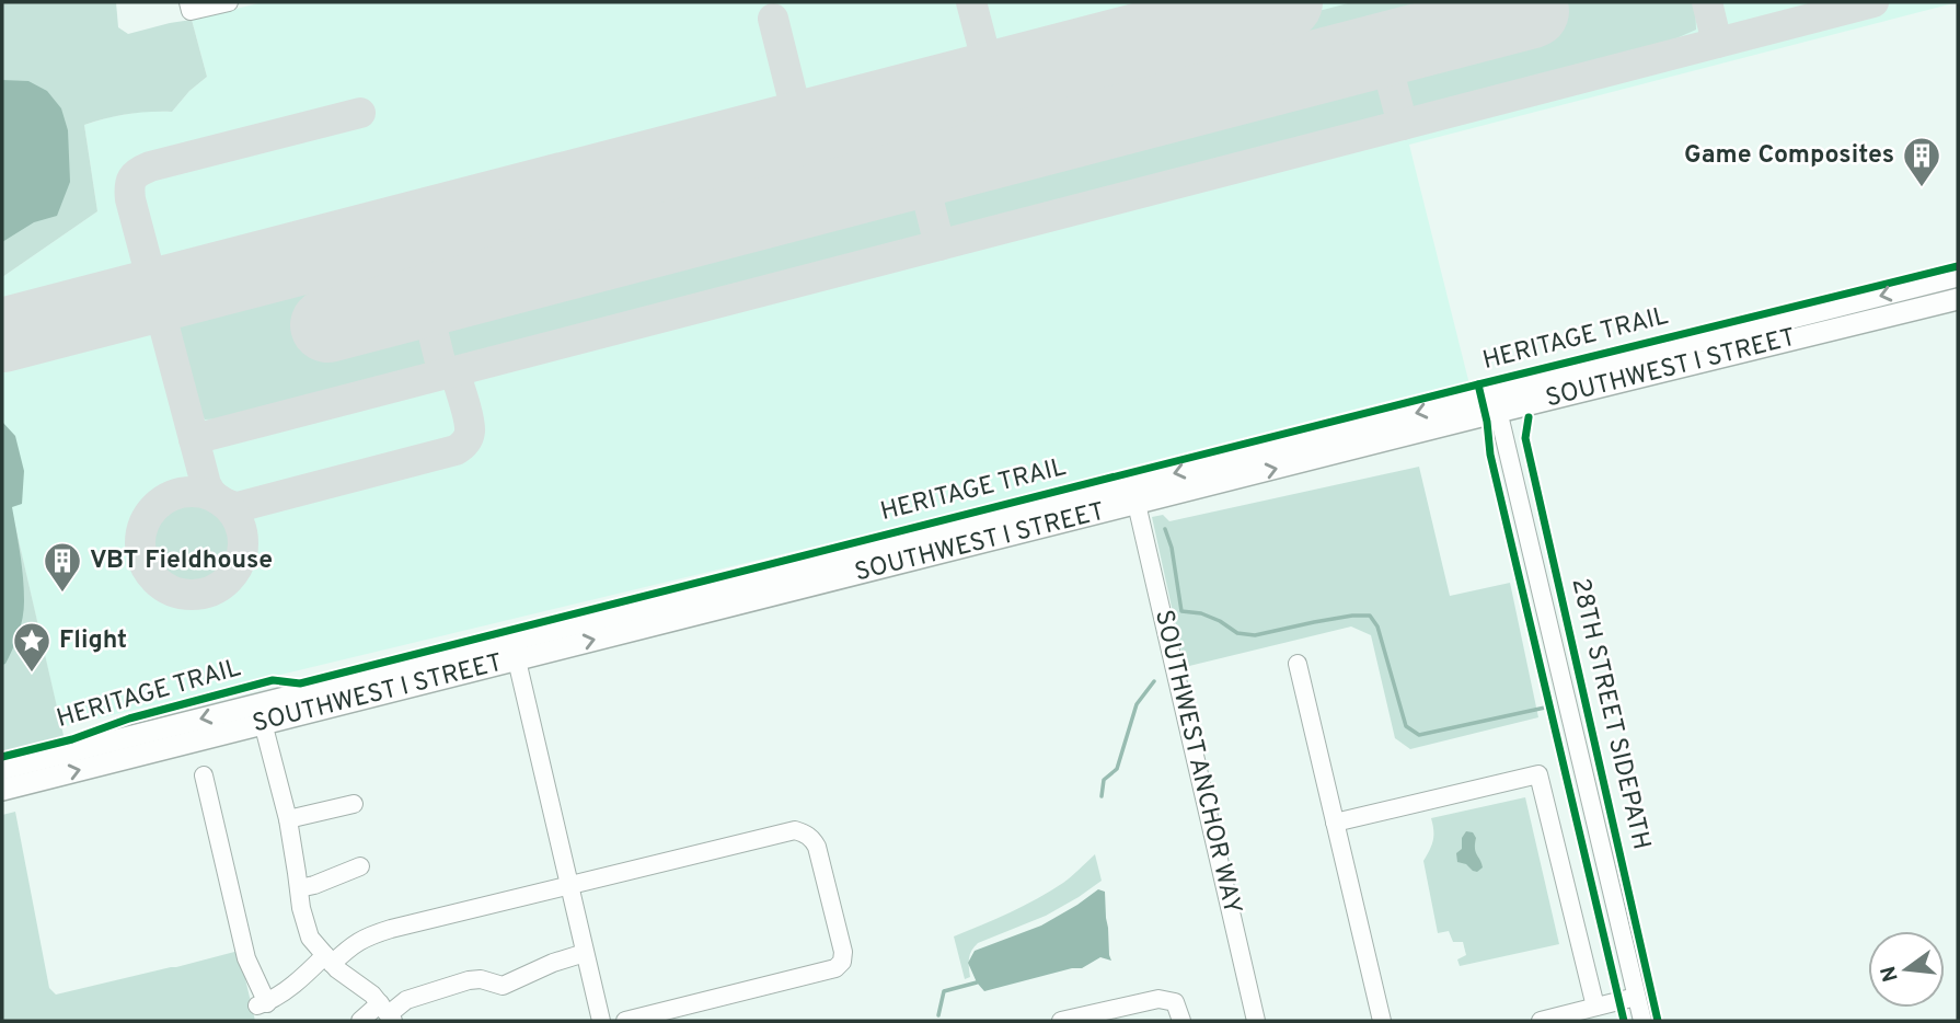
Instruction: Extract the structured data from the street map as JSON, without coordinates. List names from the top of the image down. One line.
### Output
{"streets":{"main road":["SOUTHWEST I STREET"],"street":["SOUTHWEST ANCHOR WAY"],"cycle path":["HERITAGE TRAIL","28TH STREET SIDEPATH"]},"crossings":[["SOUTHWEST I STREET","SOUTHWEST ANCHOR WAY"]],"places":{"building":["Game Composites","VBT Fieldhouse"],"place":["Flight"]},"north":"left"}
